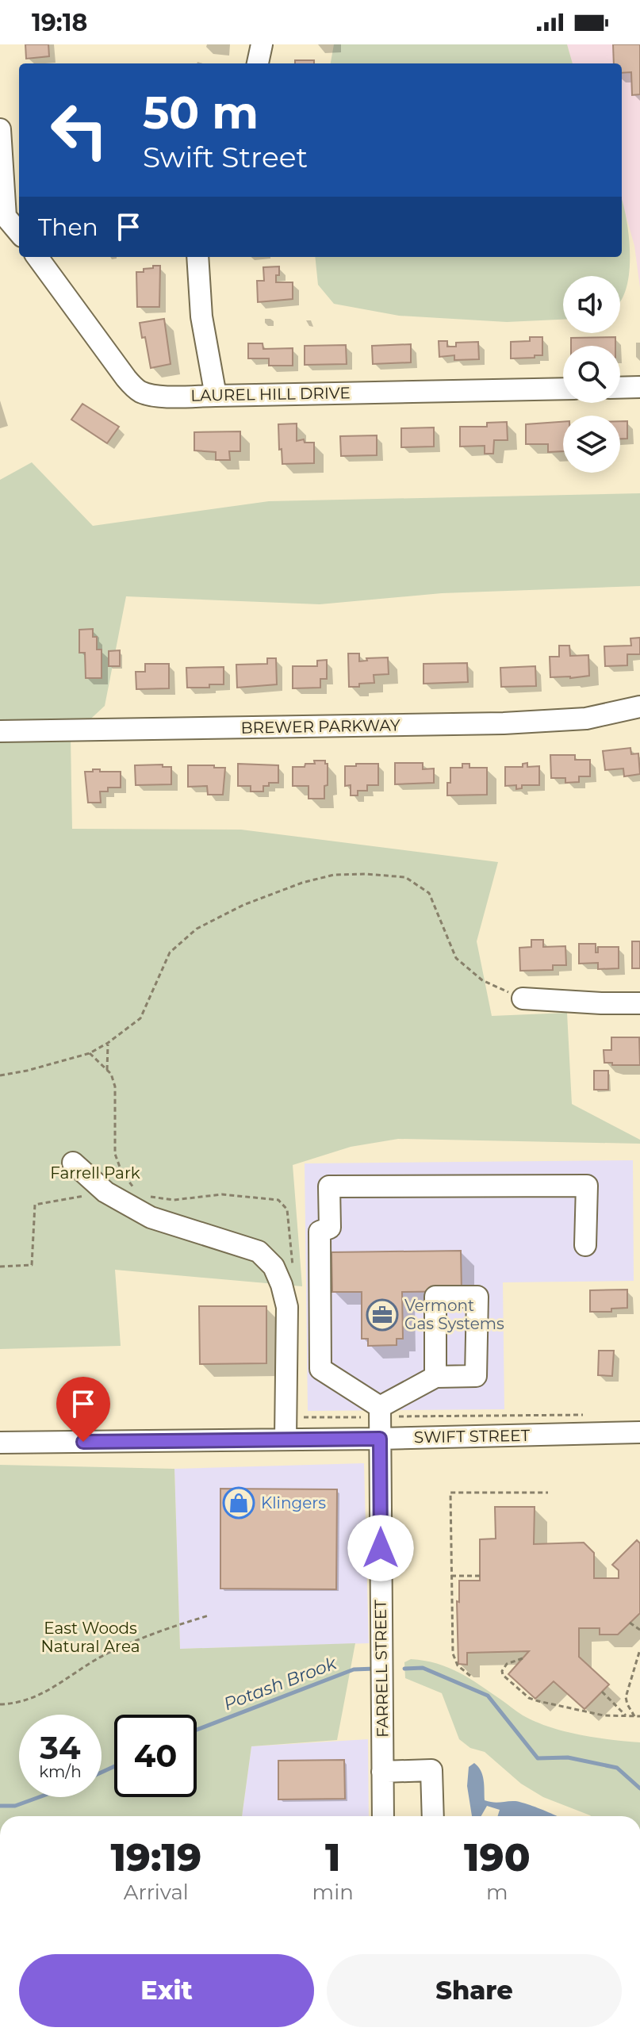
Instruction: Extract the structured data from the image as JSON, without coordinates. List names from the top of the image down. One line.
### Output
{"streets":{"street":["LAUREL HILL DRIVE","BREWER PARKWAY","SWIFT STREET","FARRELL STREET"]},"crossings":[["SWIFT STREET","FARRELL STREET"]],"water":["Potash Brook"],"parks":["Farrell Park","East Woods Natural Area"],"places":{"office":["Vermont Gas Systems"],"shop":["Klingers"]},"page":{"status":"19:18","turn":["50 m","Swift Street"],"then":"Then","speed":"34 km/h","limit":"40","eta":["19:19","Arrival","1","min","190","m"],"buttons":["Exit","Share"]}}
